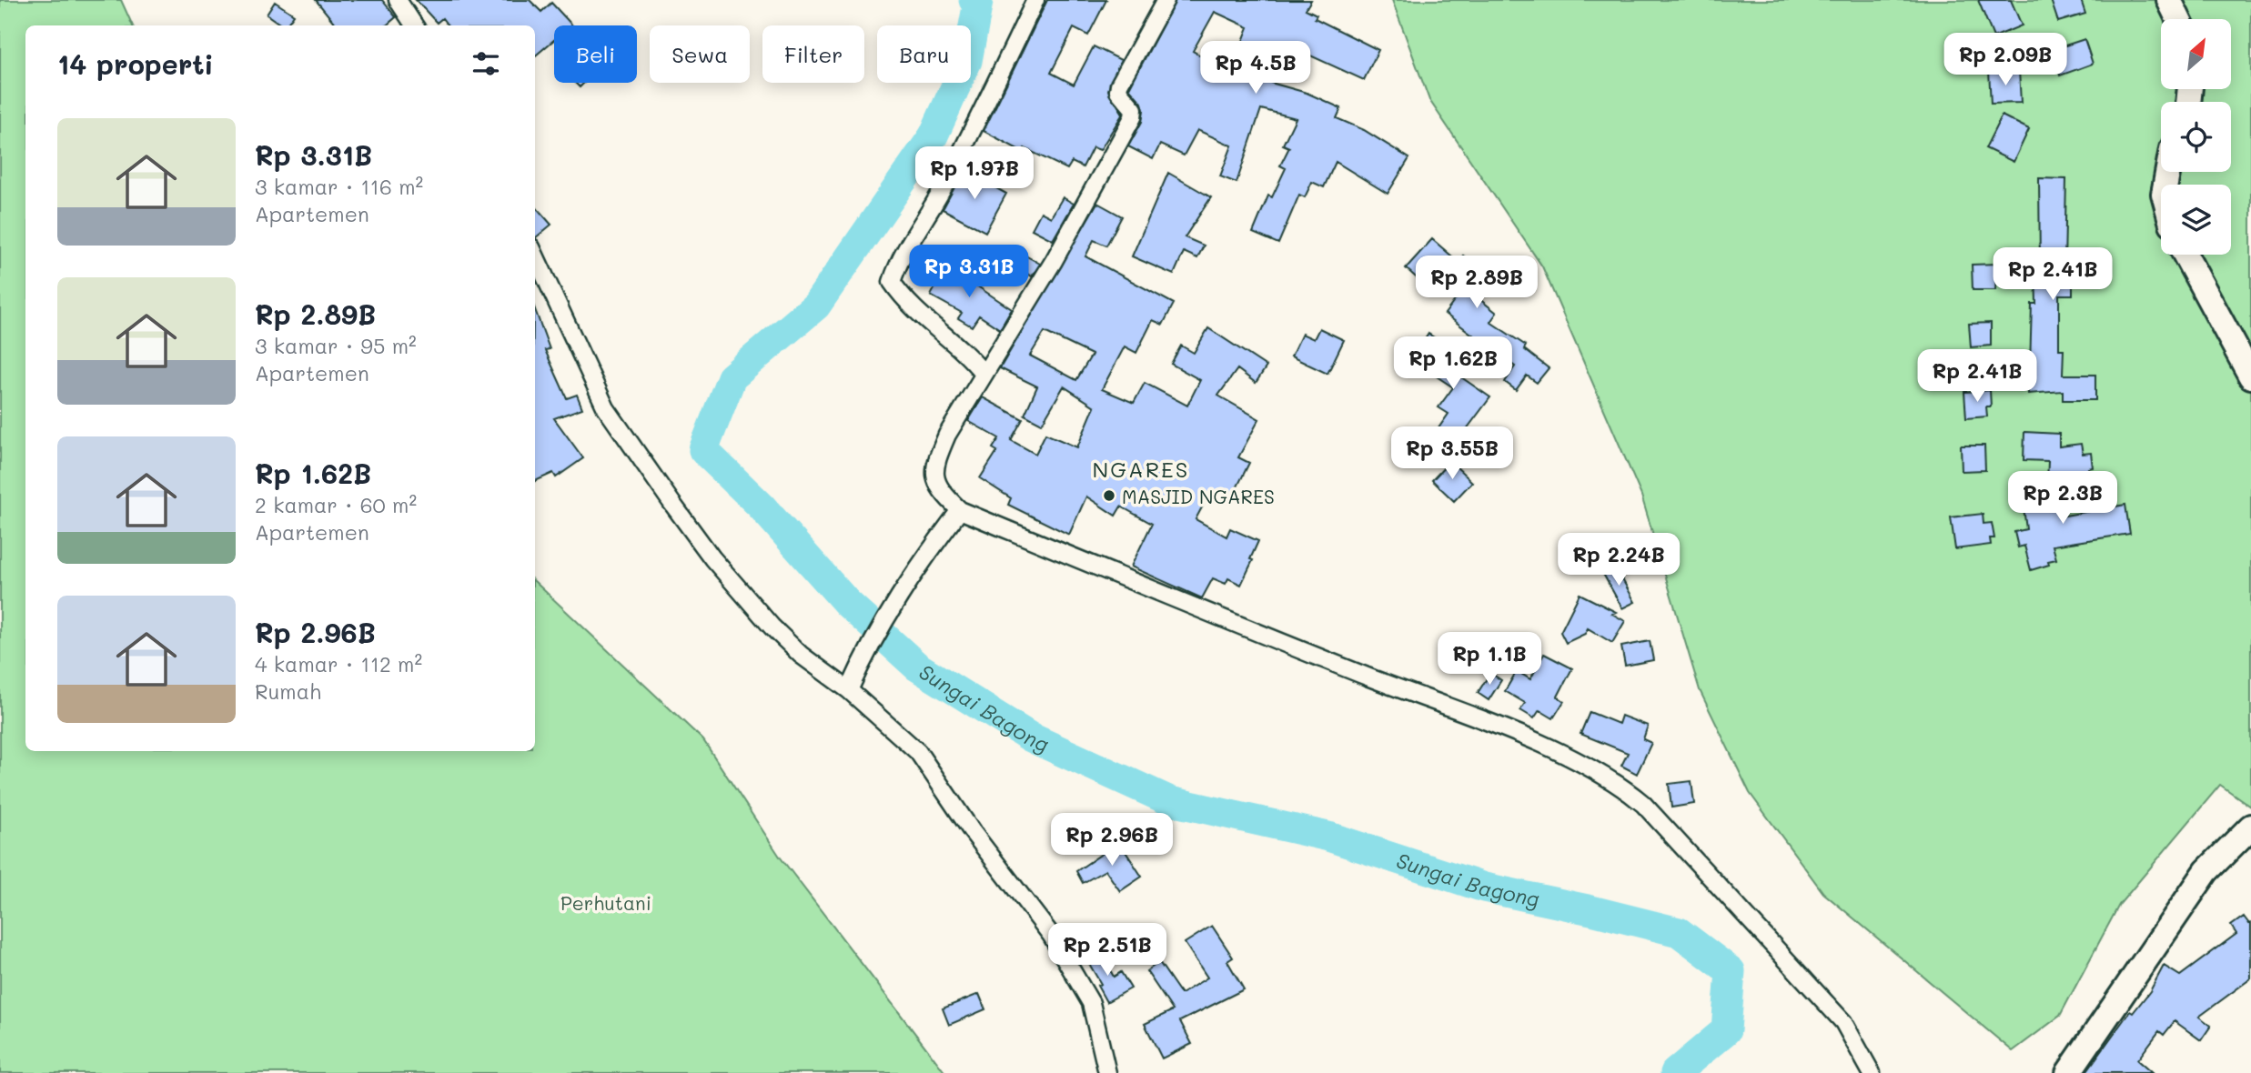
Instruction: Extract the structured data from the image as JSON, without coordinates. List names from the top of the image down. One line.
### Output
{"districts":["NGARES"],"water":["Sungai Bagong"],"parks":["Perhutani"],"places":["MASJID NGARES"],"north":"top right","page":{"chip":["Beli","Sewa","Filter","Baru"],"heading":"14 properti","price":["Rp 2.09B","Rp 4.5B","Rp 1.97B","Rp 3.31B","Rp 2.41B","Rp 2.89B","Rp 1.62B","Rp 2.41B","Rp 3.55B","Rp 2.3B","Rp 2.24B","Rp 1.1B","Rp 2.96B","Rp 2.51B"],"list":[{"name":"Rp 3.31B","note":"3 kamar · 116 m² · Apartemen"},{"name":"Rp 2.89B","note":"3 kamar · 95 m² · Apartemen"},{"name":"Rp 1.62B","note":"2 kamar · 60 m² · Apartemen"},{"name":"Rp 2.96B","note":"4 kamar · 112 m² · Rumah"}]}}
